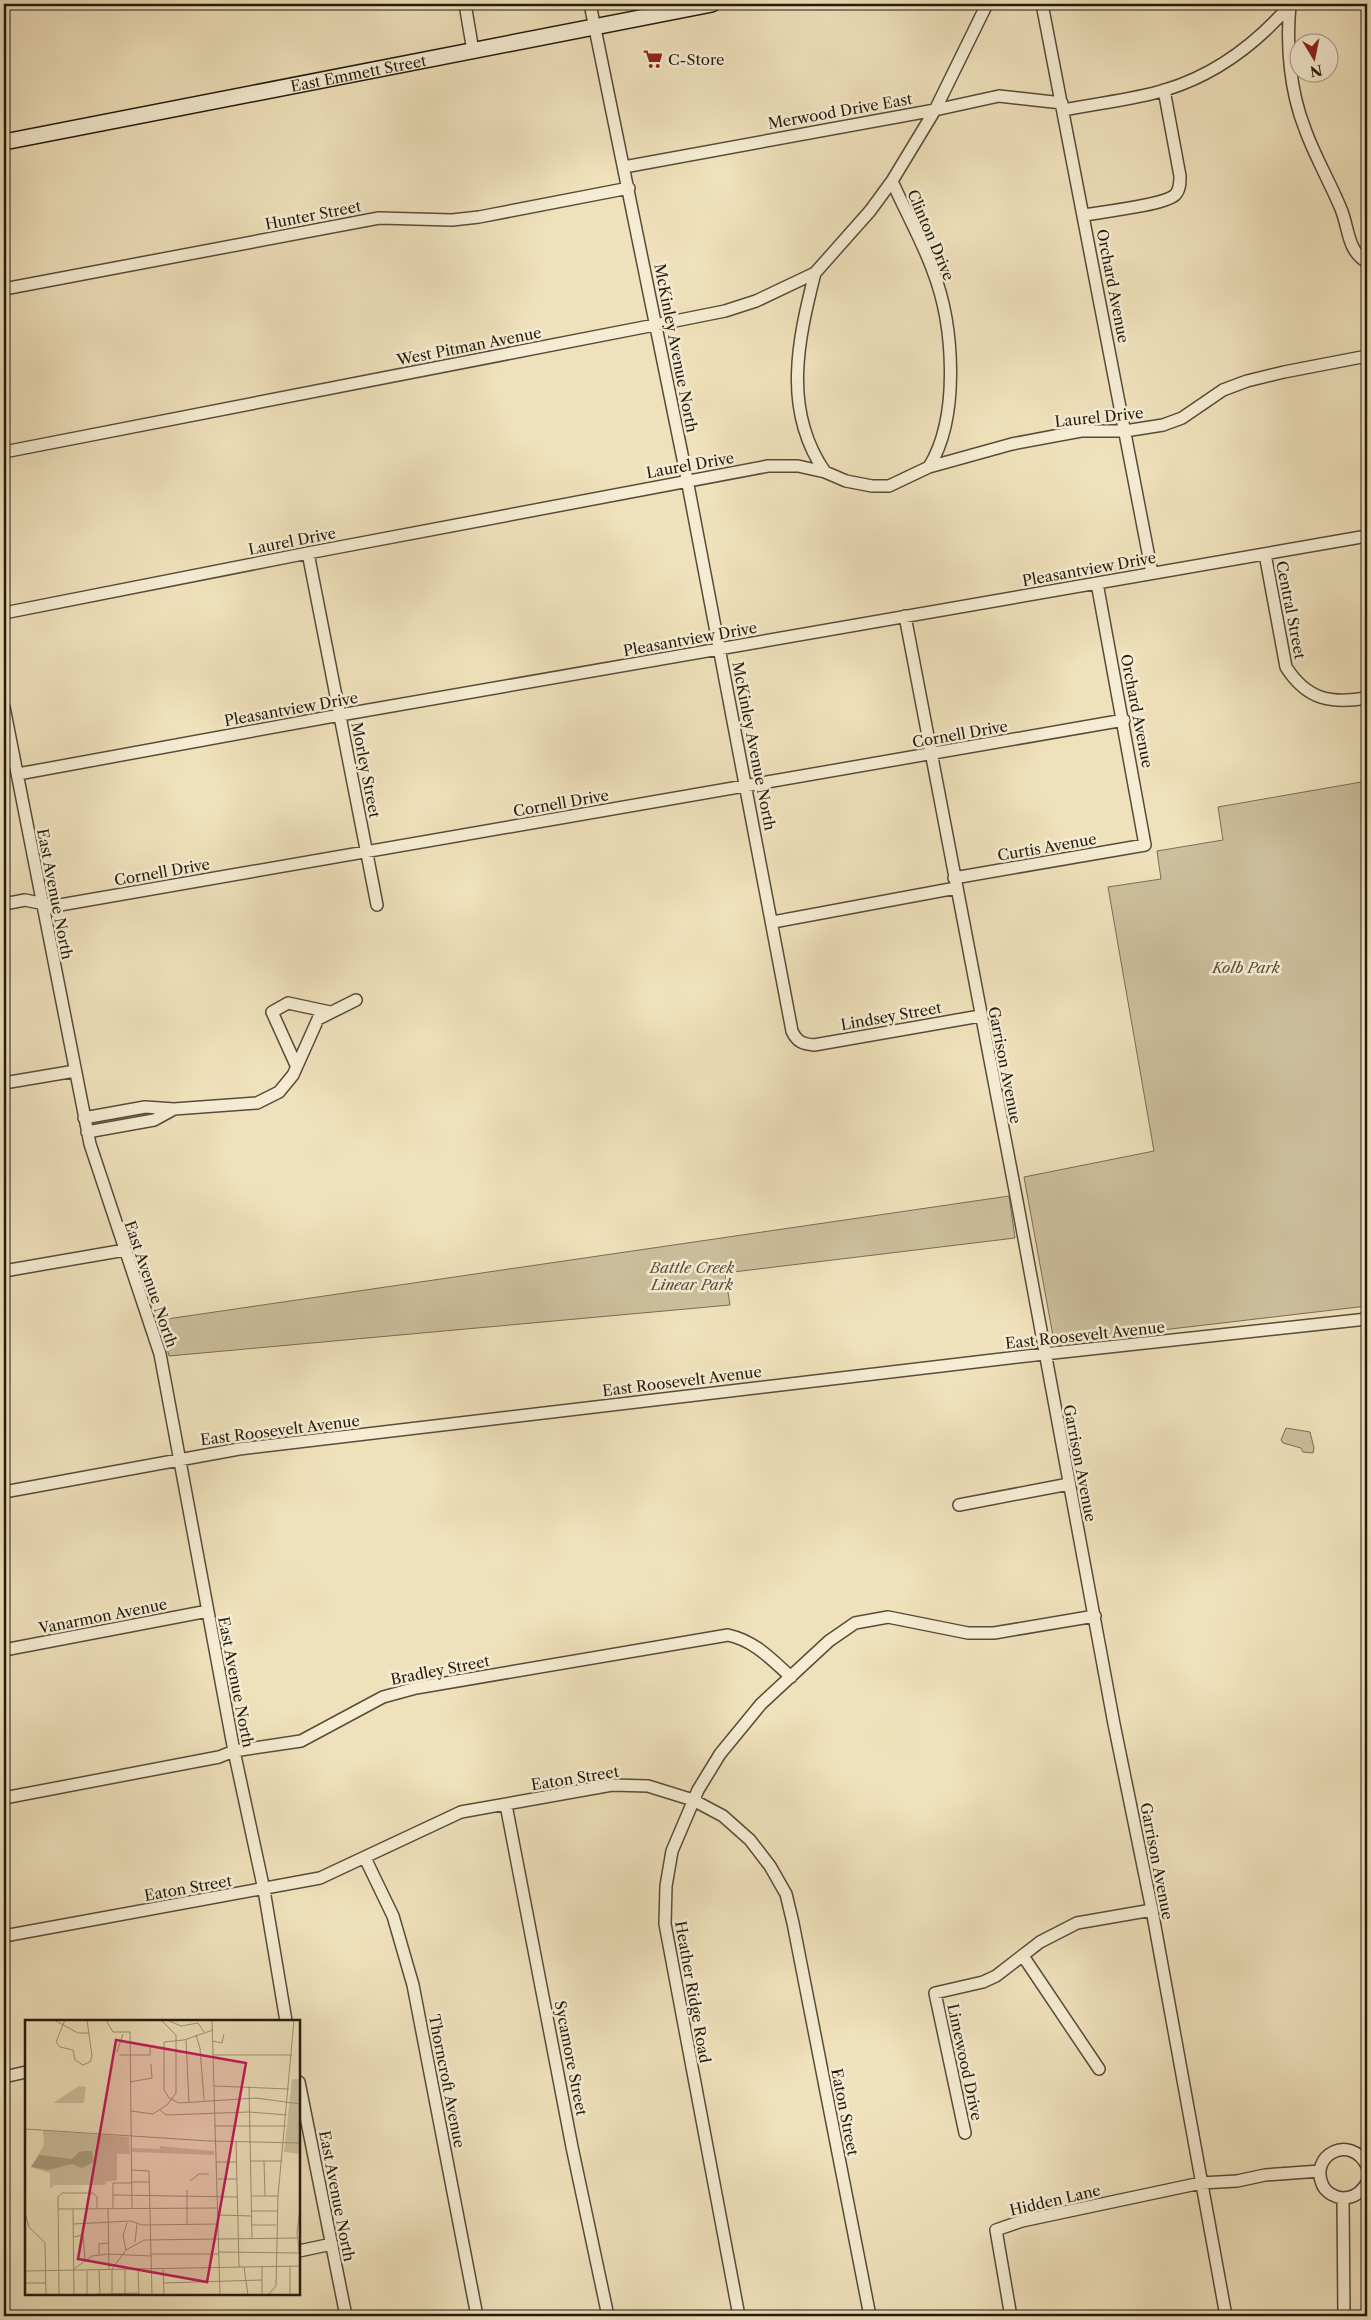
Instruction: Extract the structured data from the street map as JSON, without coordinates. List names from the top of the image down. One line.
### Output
{"streets":{"street":["East Emmett Street","Merwood Drive East","Hunter Street","Clinton Drive","Orchard Avenue","West Pitman Avenue","McKinley Avenue North","Laurel Drive","Pleasantview Drive","Central Street","Cornell Drive","Morley Street","Curtis Avenue","East Avenue North","Lindsey Street","Garrison Avenue","East Roosevelt Avenue","Vanarmon Avenue","Bradley Street","Eaton Street","Heather Ridge Road","Sycamore Street","Limewood Drive","Thorncroft Avenue","Hidden Lane"]},"crossings":[["East Emmett Street","McKinley Avenue North"],["Merwood Drive East","Clinton Drive"],["Merwood Drive East","Orchard Avenue"],["Merwood Drive East","McKinley Avenue North"],["Hunter Street","McKinley Avenue North"],["Clinton Drive","West Pitman Avenue"],["Clinton Drive","Laurel Drive"],["Orchard Avenue","Laurel Drive"],["Orchard Avenue","Pleasantview Drive"],["Orchard Avenue","Cornell Drive"],["Orchard Avenue","Curtis Avenue"],["West Pitman Avenue","McKinley Avenue North"],["McKinley Avenue North","Laurel Drive"],["McKinley Avenue North","Pleasantview Drive"],["McKinley Avenue North","Cornell Drive"],["McKinley Avenue North","Curtis Avenue"],["McKinley Avenue North","Lindsey Street"],["Laurel Drive","Morley Street"],["Pleasantview Drive","Central Street"],["Pleasantview Drive","Morley Street"],["Pleasantview Drive","East Avenue North"],["Pleasantview Drive","Garrison Avenue"],["Cornell Drive","Morley Street"],["Cornell Drive","East Avenue North"],["Cornell Drive","Garrison Avenue"],["Curtis Avenue","Garrison Avenue"],["East Avenue North","East Roosevelt Avenue"],["East Avenue North","Vanarmon Avenue"],["East Avenue North","Bradley Street"],["East Avenue North","Eaton Street"],["Lindsey Street","Garrison Avenue"],["Garrison Avenue","East Roosevelt Avenue"],["Garrison Avenue","Heather Ridge Road"],["Garrison Avenue","Limewood Drive"],["Garrison Avenue","Hidden Lane"],["Bradley Street","Heather Ridge Road"],["Eaton Street","Heather Ridge Road"],["Eaton Street","Sycamore Street"],["Eaton Street","Thorncroft Avenue"]],"parks":["Kolb Park","Battle Creek Linear Park"],"places":{"supermarket":["C-Store"]},"north":"bottom"}
